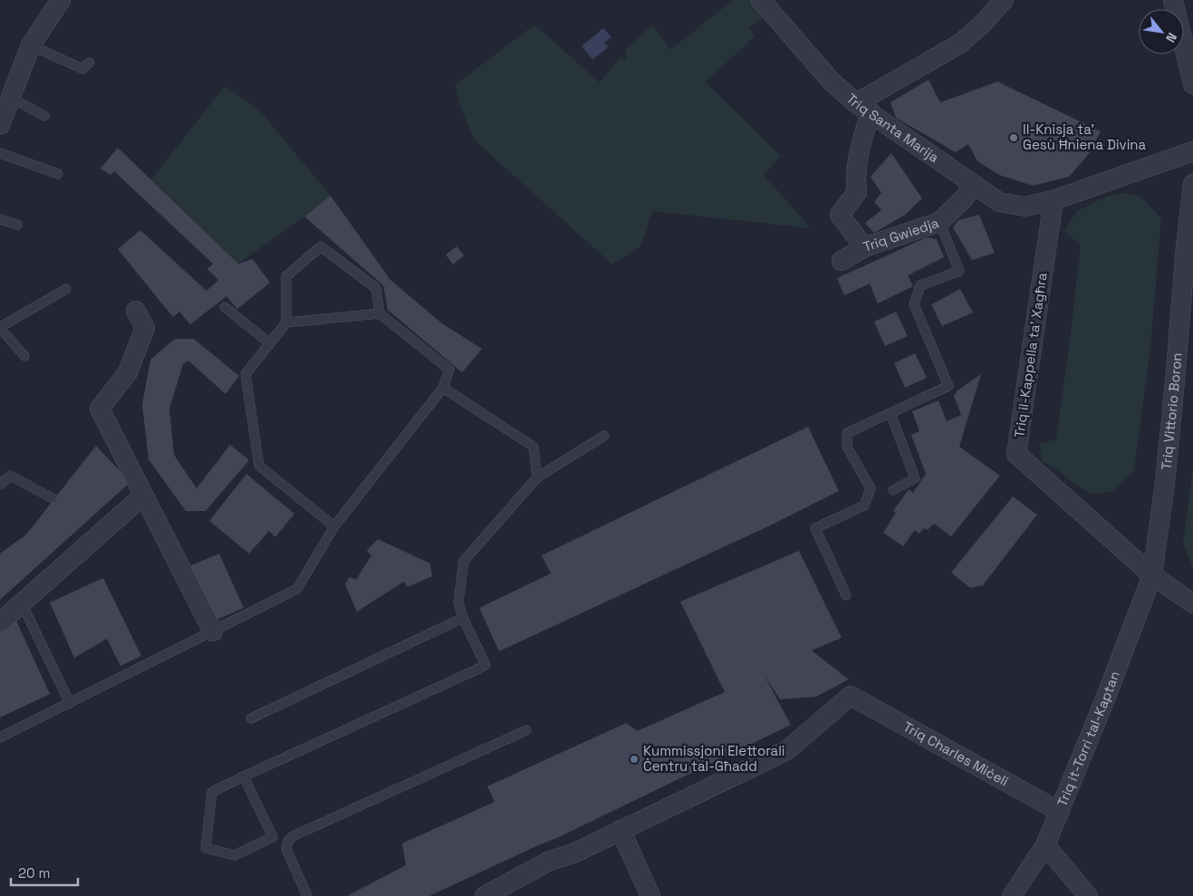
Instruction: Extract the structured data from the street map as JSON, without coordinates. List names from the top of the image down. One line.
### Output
{"streets":{"street":["Triq Santa Marija","Triq Gwiedja","Triq il-Kappella ta' Xagħra","Triq Vittorio Boron","Triq it-Torri tal-Kaptan","Triq Charles Miċeli"]},"crossings":[["Triq Santa Marija","Triq Gwiedja"],["Triq Santa Marija","Triq il-Kappella ta' Xagħra"],["Triq il-Kappella ta' Xagħra","Triq Vittorio Boron"],["Triq il-Kappella ta' Xagħra","Triq it-Torri tal-Kaptan"],["Triq Vittorio Boron","Triq it-Torri tal-Kaptan"],["Triq it-Torri tal-Kaptan","Triq Charles Miċeli"]],"places":["Il-Knisja ta' Gesù Ħniena Divina","Kummissjoni Elettorali Ċentru tal-Għadd"],"scale_bar":"20 m","north":"bottom right"}
